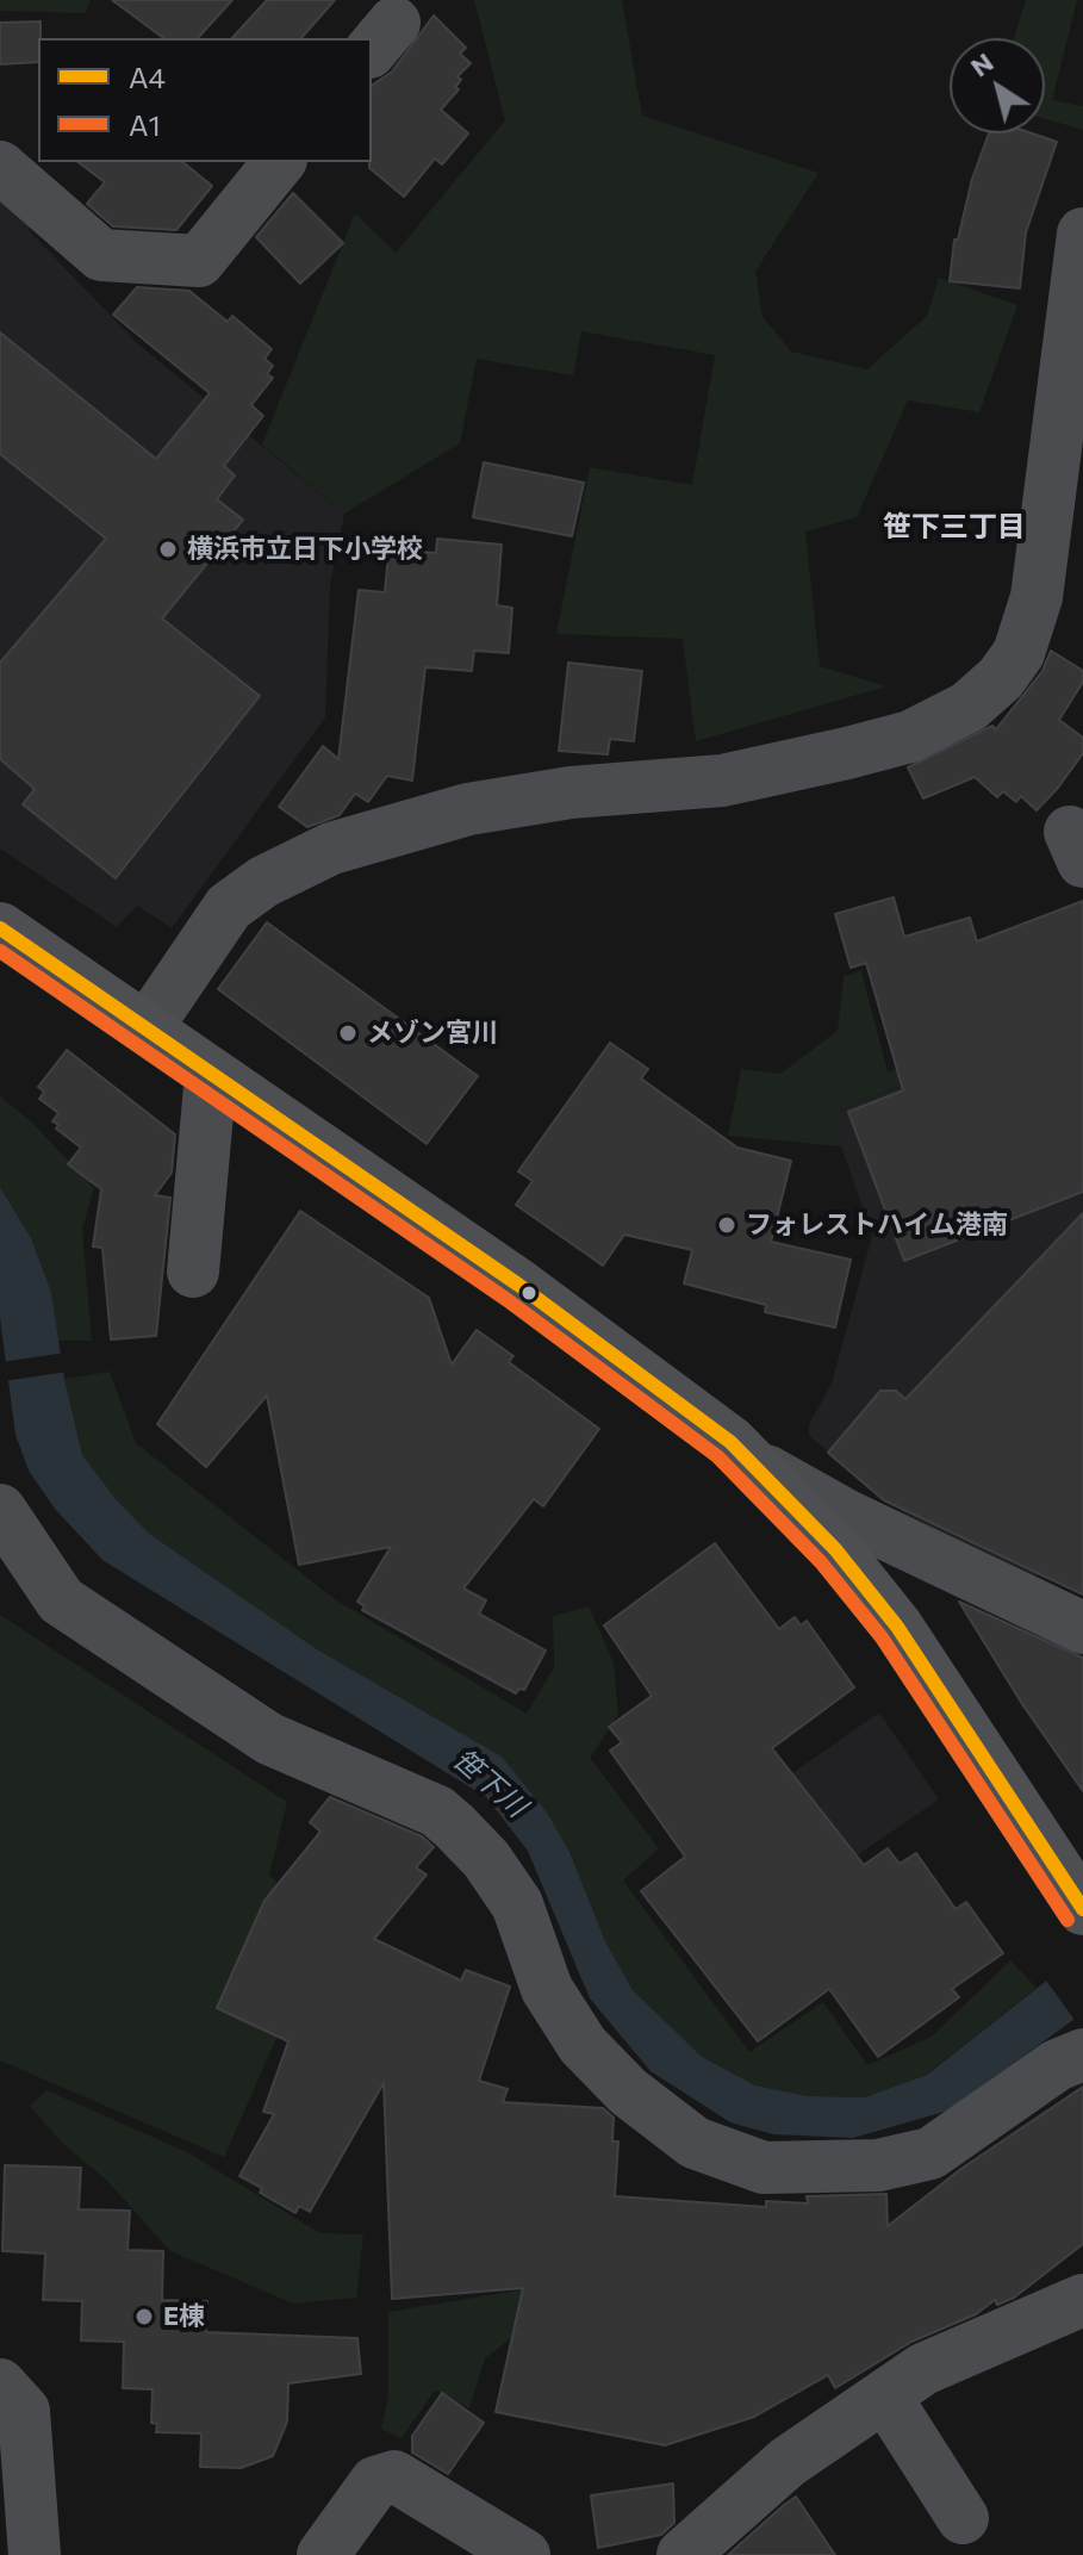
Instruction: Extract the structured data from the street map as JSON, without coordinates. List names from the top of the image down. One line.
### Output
{"districts":["笹下三丁目"],"water":["笹下川"],"places":["横浜市立日下小学校","メゾン宮川","フォレストハイム港南","E棟"],"lines":["transit line A4","transit line A1"],"legend":["A4","A1"],"north":"top left"}
